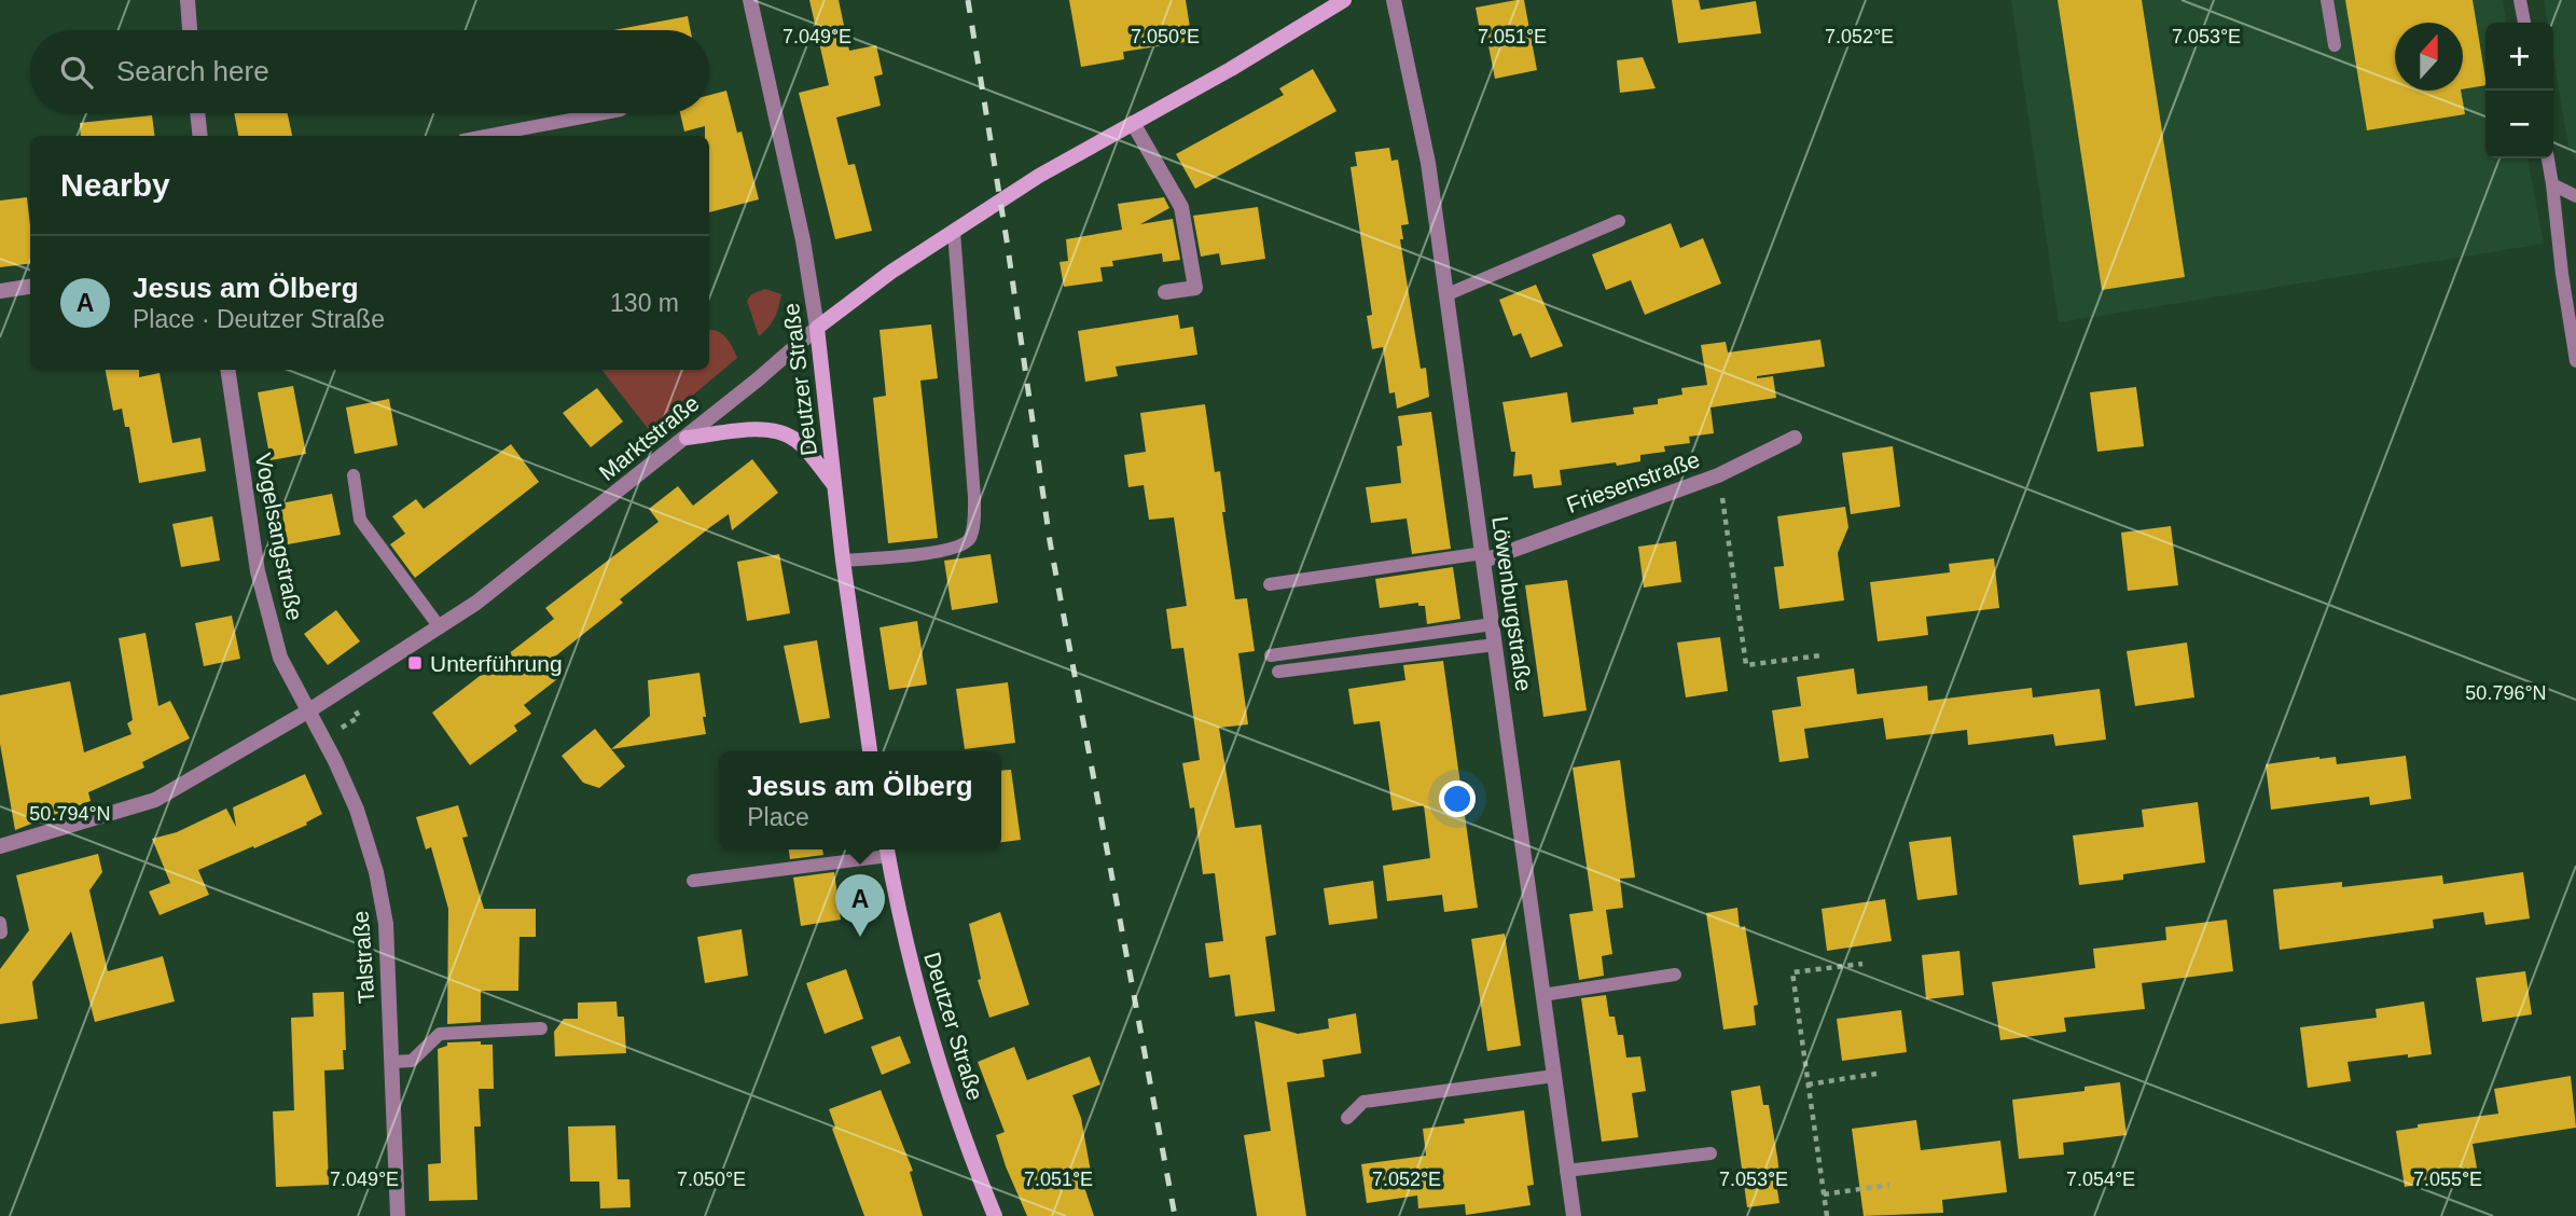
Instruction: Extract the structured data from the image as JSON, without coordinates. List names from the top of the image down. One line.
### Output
{"streets":{"main road":["Deutzer Straße","Marktstraße"],"street":["Friesenstraße","Vogelsangstraße","Löwenburgstraße","Talstraße"]},"crossings":[["Deutzer Straße","Marktstraße"],["Marktstraße","Vogelsangstraße"],["Marktstraße","Talstraße"],["Friesenstraße","Löwenburgstraße"],["Vogelsangstraße","Talstraße"]],"places":{"transit":["Unterführung"]},"north":"top","page":{"map_buttons":["+","−"],"search":"Search here","heading":"Nearby","list":[{"mark":"A","name":"Jesus am Ölberg","note":"Place · Deutzer Straße","value":"130 m"}],"popup":["Jesus am Ölberg","Place"],"pins":"A"},"coordinates":["7.049°E","7.050°E","7.051°E","7.052°E","7.053°E","50.796°N","50.794°N","7.054°E","7.055°E"]}
